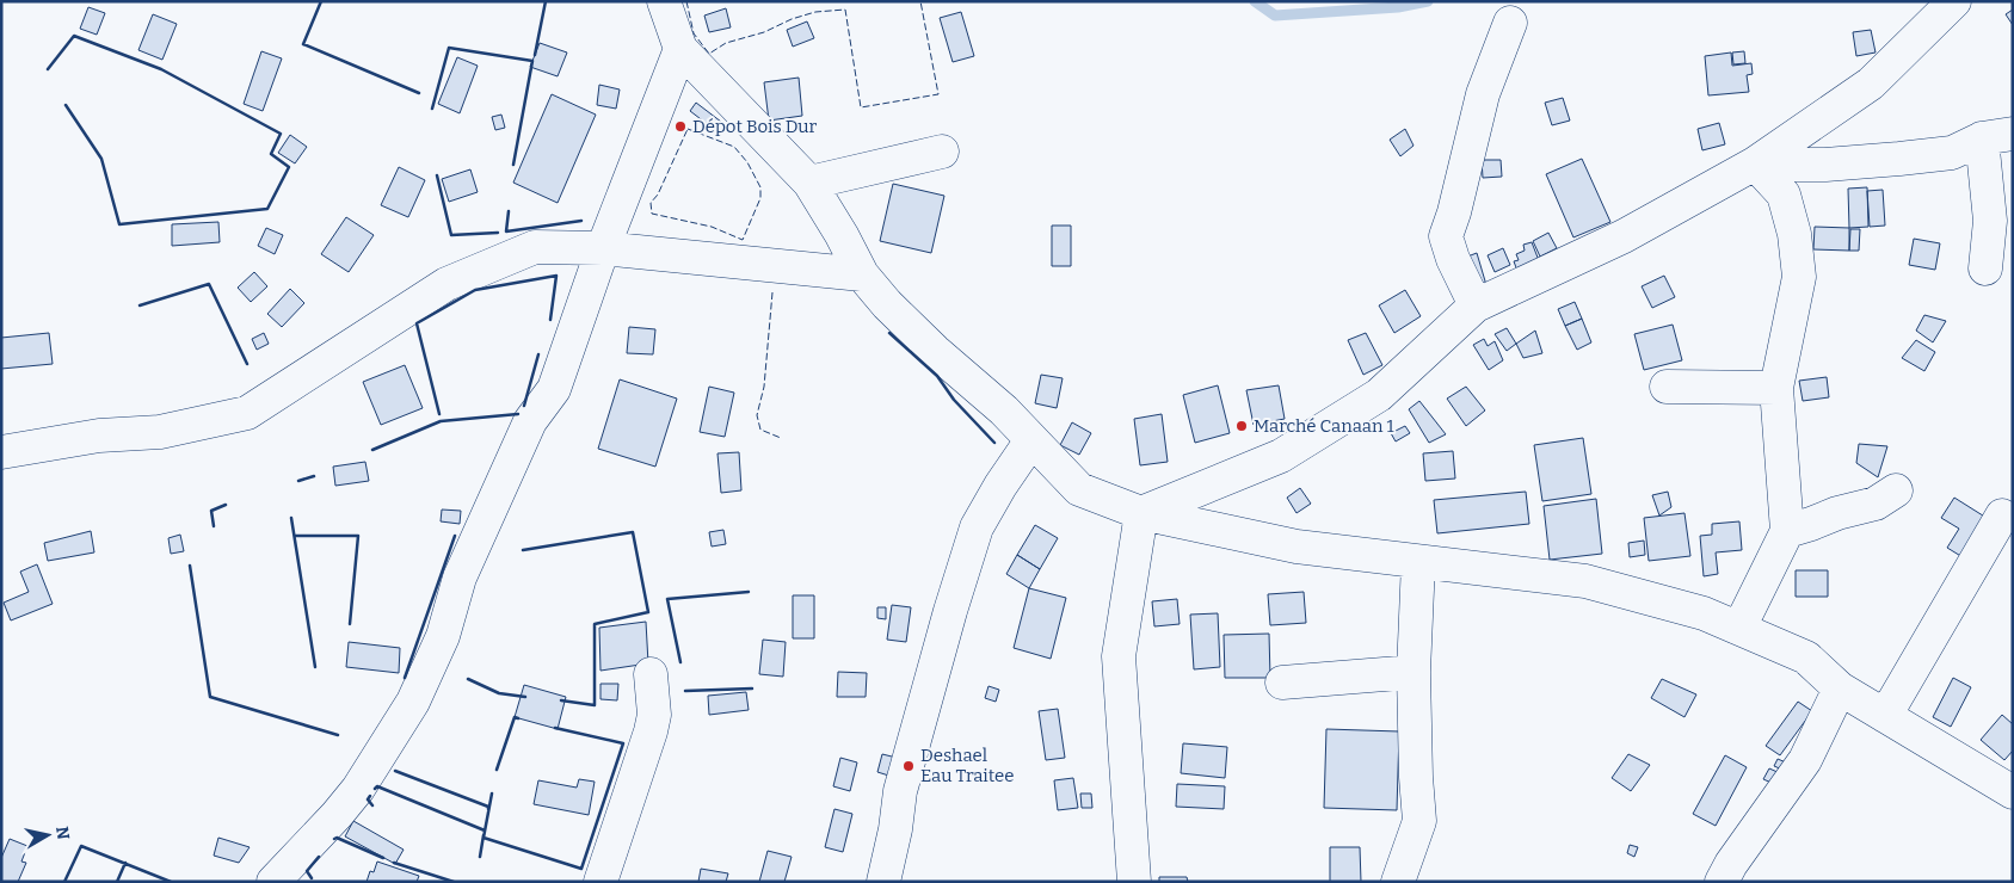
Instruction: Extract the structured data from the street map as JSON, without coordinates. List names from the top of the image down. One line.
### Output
{"places":["Dépot Bois Dur","Marché Canaan 1","Deshael Eau Traitee"],"north":"right"}
